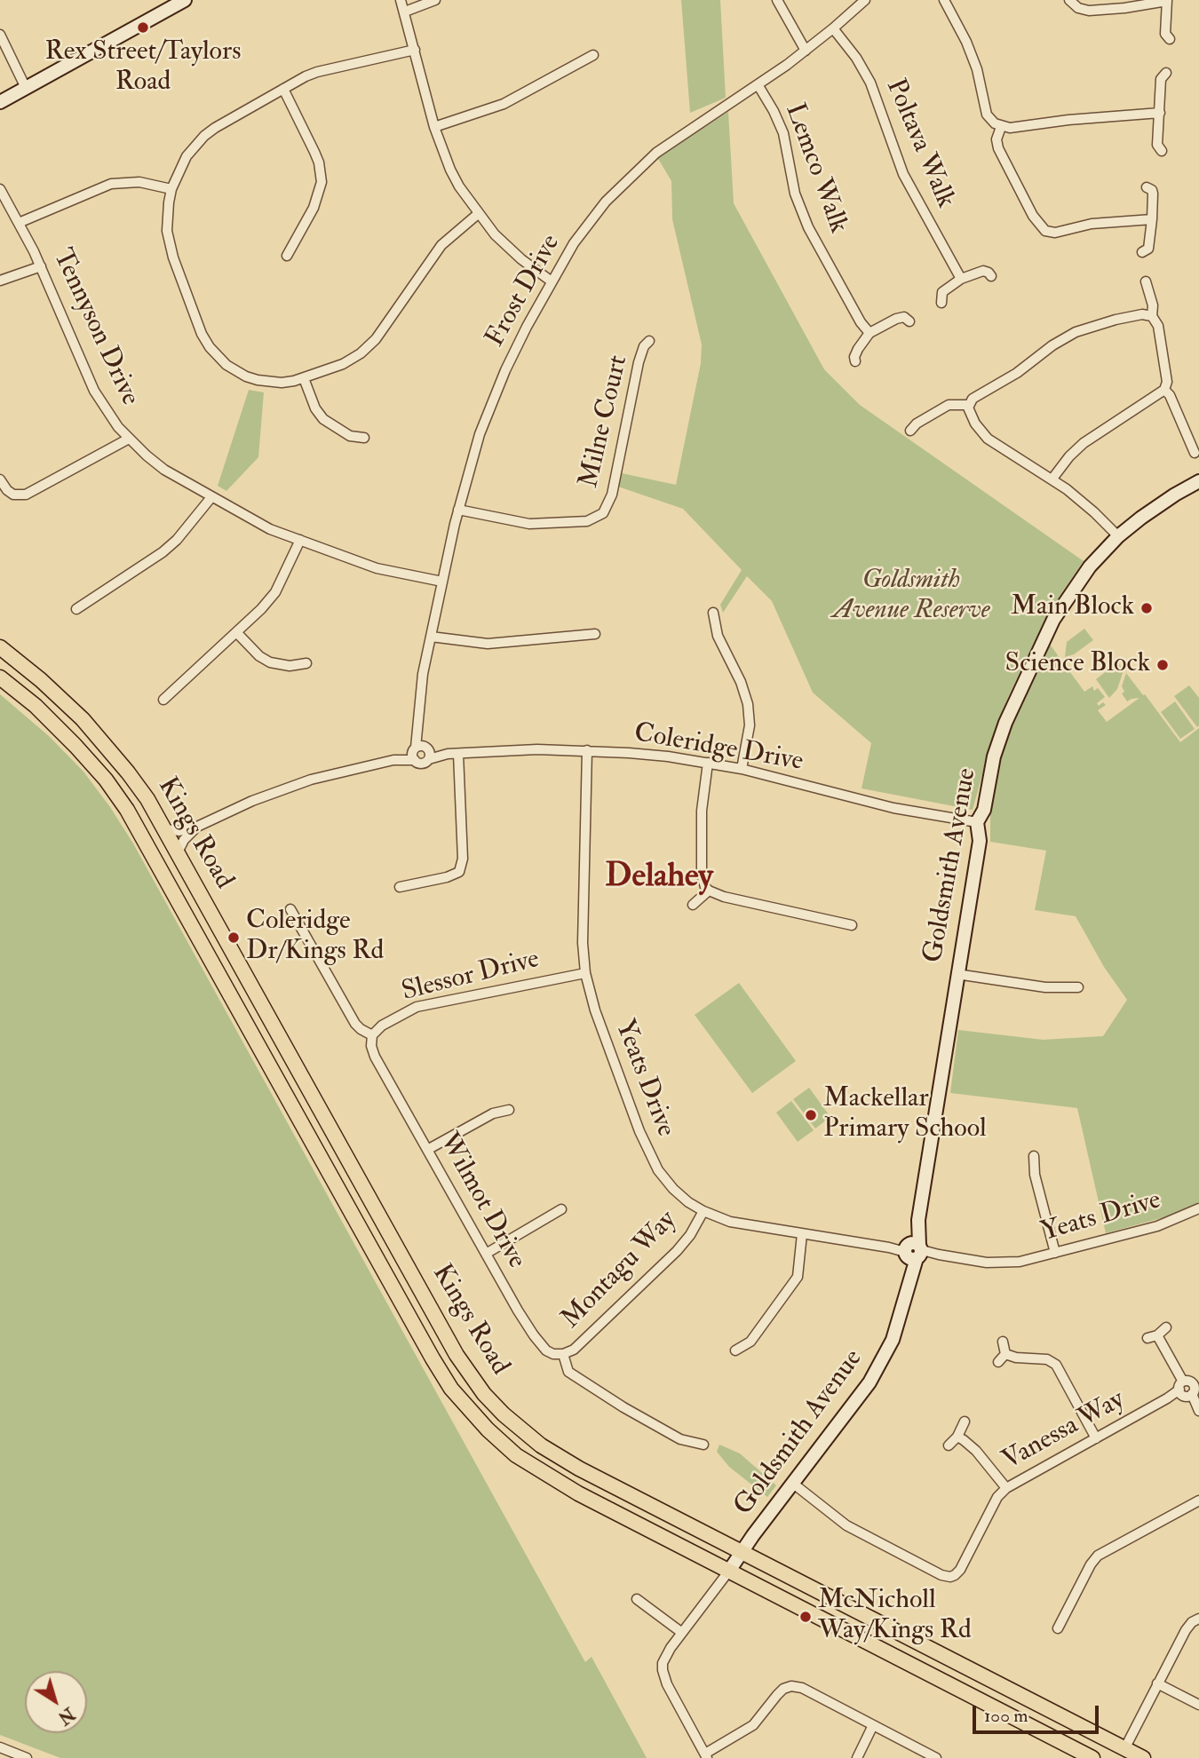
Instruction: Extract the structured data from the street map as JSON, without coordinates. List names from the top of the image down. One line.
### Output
{"streets":{"main road":["Kings Road"],"street":["Poltava Walk","Lemco Walk","Frost Drive","Tennyson Drive","Milne Court","Coleridge Drive","Goldsmith Avenue","Slessor Drive","Yeats Drive","Wilmot Drive","Montagu Way","Vanessa Way"]},"crossings":[["Poltava Walk","Frost Drive"],["Lemco Walk","Frost Drive"],["Frost Drive","Tennyson Drive"],["Frost Drive","Milne Court"],["Frost Drive","Coleridge Drive"],["Coleridge Drive","Kings Road"],["Coleridge Drive","Goldsmith Avenue"],["Coleridge Drive","Yeats Drive"],["Kings Road","Goldsmith Avenue"],["Goldsmith Avenue","Yeats Drive"],["Goldsmith Avenue","Vanessa Way"],["Slessor Drive","Yeats Drive"],["Slessor Drive","Wilmot Drive"],["Yeats Drive","Montagu Way"],["Wilmot Drive","Montagu Way"]],"districts":["Delahey"],"parks":["Goldsmith Avenue Reserve"],"places":["Rex Street/Taylors Road","Main Block","Science Block","Coleridge Dr/Kings Rd","Mackellar Primary School","McNicholl Way/Kings Rd"],"scale_bar":"100 m","north":"bottom right"}
